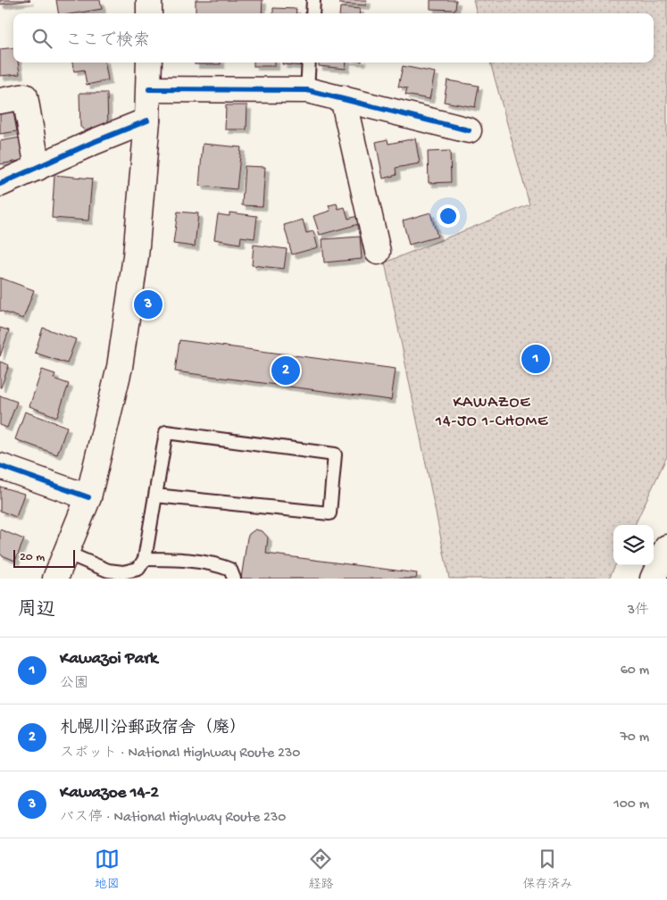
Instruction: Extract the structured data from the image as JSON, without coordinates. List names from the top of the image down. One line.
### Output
{"districts":["KAWAZOE 14-JO 1-CHOME"],"scale_bar":"20 m","page":{"search":"ここで検索","pins":["3","1","2"],"scale":"20 m","heading":["周辺","3件"],"list":[{"mark":"1","name":"Kawazoi Park","note":"公園","value":"60 m"},{"mark":"2","name":"札幌川沿郵政宿舎（廃）","note":"スポット · National Highway Route 230","value":"70 m"},{"mark":"3","name":"Kawazoe 14-2","note":"バス停 · National Highway Route 230","value":"100 m"}],"nav":["地図","経路","保存済み"]}}
